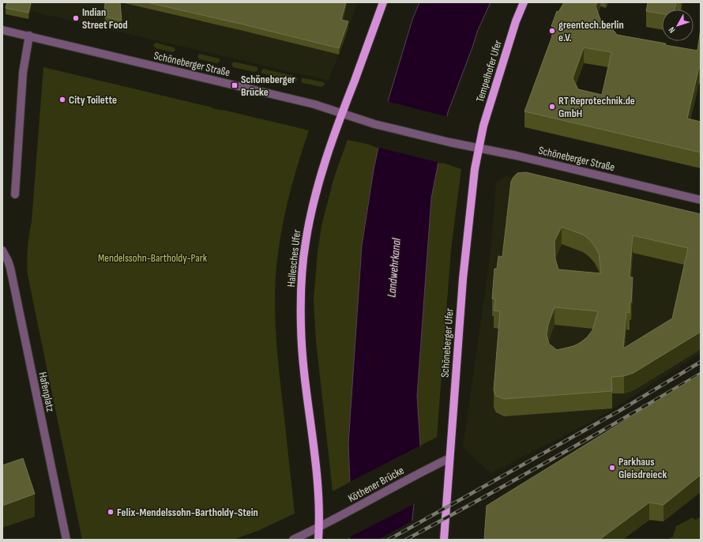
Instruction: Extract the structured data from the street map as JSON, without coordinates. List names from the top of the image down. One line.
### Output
{"streets":{"main road":["Tempelhofer Ufer","Hallesches Ufer","Schöneberger Ufer"],"street":["Schöneberger Straße","Hafenplatz","Köthener Brücke"]},"crossings":[["Schöneberger Straße","Tempelhofer Ufer"],["Schöneberger Straße","Hallesches Ufer"],["Schöneberger Straße","Schöneberger Ufer"],["Tempelhofer Ufer","Schöneberger Ufer"],["Hallesches Ufer","Köthener Brücke"],["Schöneberger Ufer","Köthener Brücke"]],"water":["Landwehrkanal"],"parks":["Mendelssohn-Bartholdy-Park"],"places":{"other":["Indian Street Food","greentech.berlin e.V.","City Toilette","RT Reprotechnik.de GmbH","Parkhaus Gleisdreieck","Felix-Mendelssohn-Bartholdy-Stein"],"transit":["Schöneberger Brücke"]},"north":"bottom left"}
